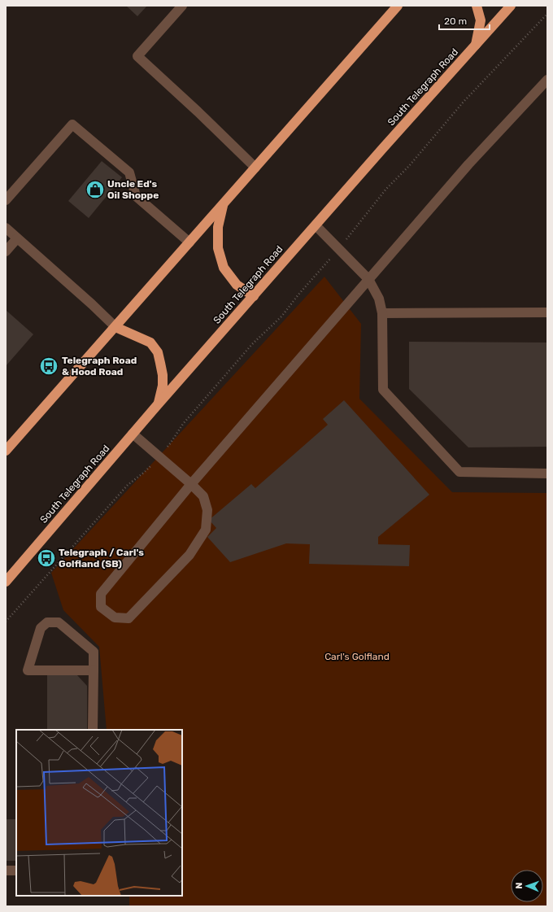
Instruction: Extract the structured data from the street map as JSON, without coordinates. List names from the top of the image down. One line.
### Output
{"streets":{"highway":["South Telegraph Road"]},"parks":["Carl's Golfland"],"places":{"shop":["Uncle Ed's Oil Shoppe"],"bus stop":["Telegraph Road & Hood Road","Telegraph / Carl's Golfland (SB)"]},"scale_bar":"20 m","north":"left"}
